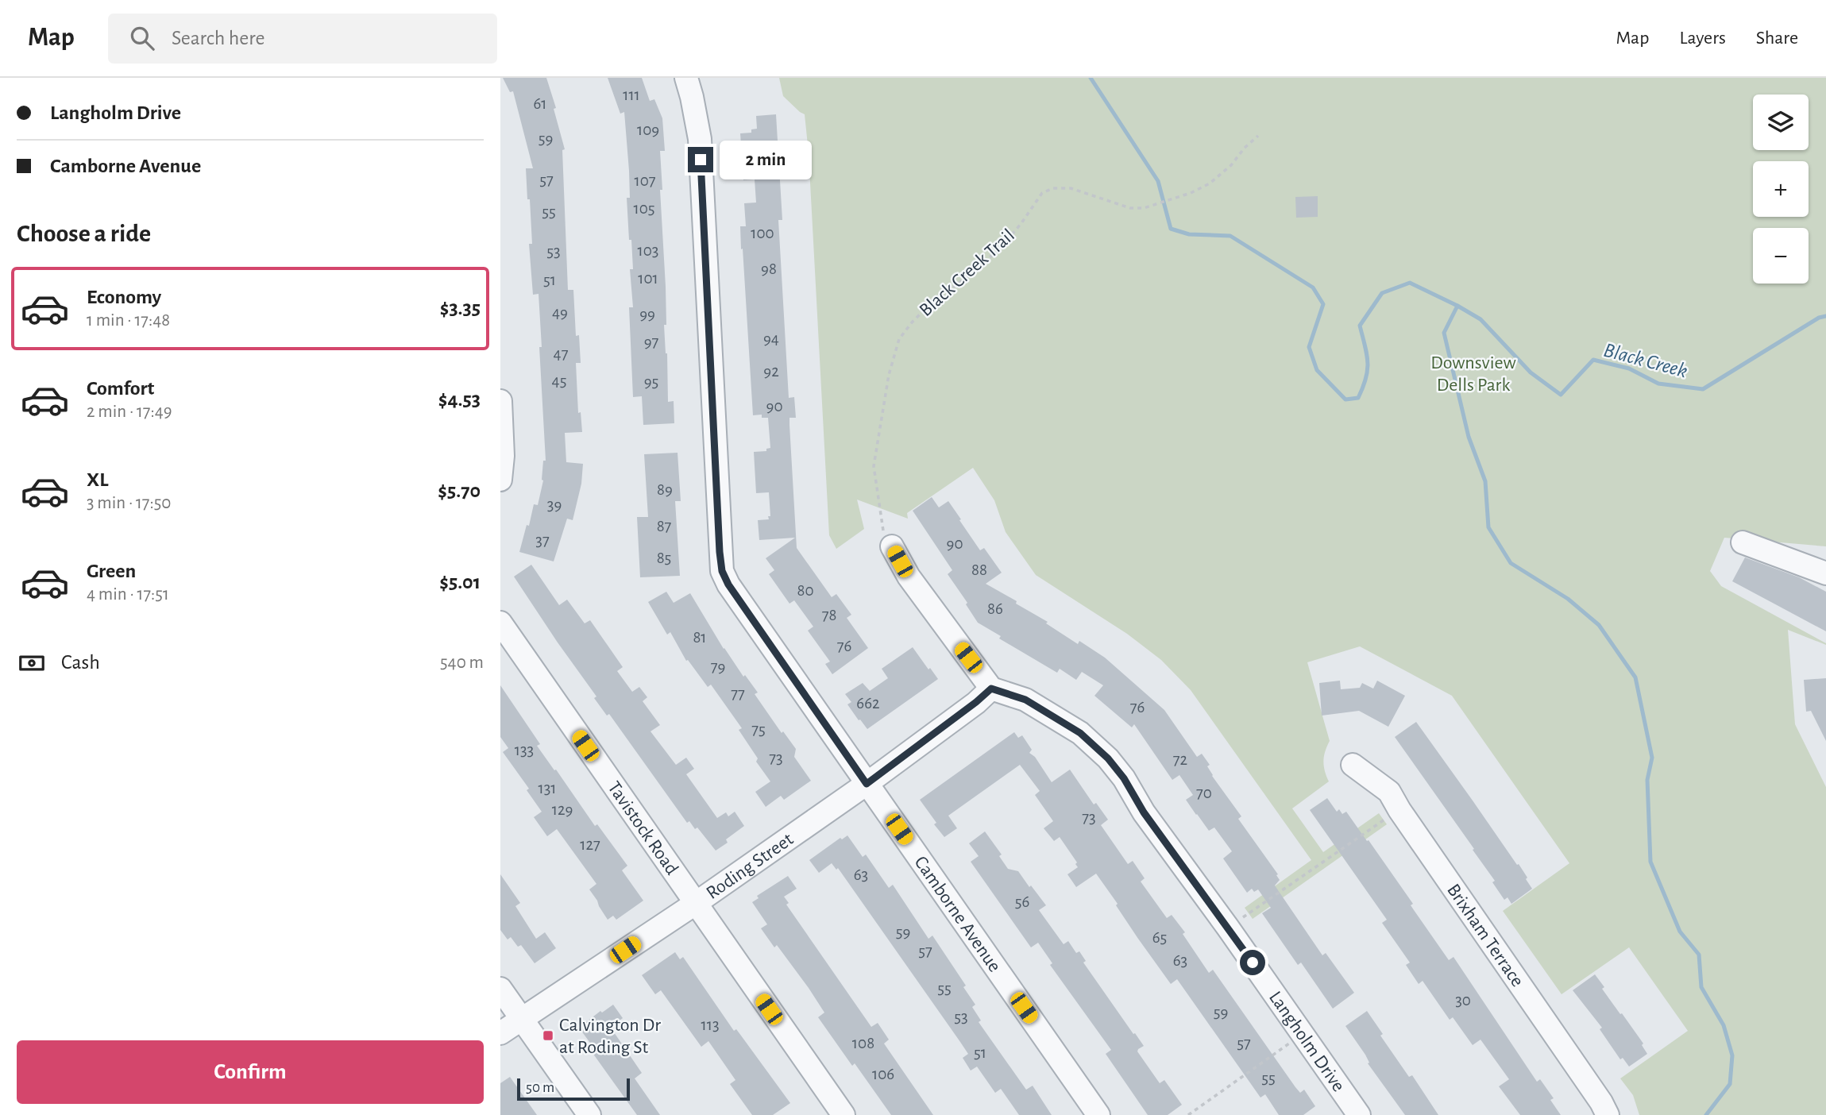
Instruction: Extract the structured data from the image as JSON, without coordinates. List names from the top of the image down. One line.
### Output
{"streets":{"street":["Tavistock Road","Roding Street","Camborne Avenue","Brixham Terrace","Langholm Drive"],"path":["Black Creek Trail"]},"crossings":[["Tavistock Road","Roding Street"],["Roding Street","Camborne Avenue"],["Roding Street","Langholm Drive"]],"water":["Black Creek"],"parks":["Downsview Dells Park"],"places":{"transit":["Calvington Dr at Roding St"]},"house_numbers":["111","61","109","59","57","107","105","55","100","103","53","98","101","51","49","99","94","97","47","92","45","95","90","89","39","87","37","90","85","88","80","86","78","81","76","79","77","662","76","75","133","73","72","131","70","129","73","127","63","56","59","65","57","63","55","30","59","53","113","108","57","51","106","55"],"scale_bar":"50 m","page":{"header":"Map","search":"Search here","nav":["Map","Layers","Share"],"banner":["Langholm Drive","Camborne Avenue"],"map_buttons":["+","−"],"bubble":"2 min","heading":"Choose a ride","list":[{"name":"Economy","note":"1 min · 17:48","value":"$3.35"},{"name":"Comfort","note":"2 min · 17:49","value":"$4.53"},{"name":"XL","note":"3 min · 17:50","value":"$5.70"},{"name":"Green","note":"4 min · 17:51","value":"$5.01"}],"pay":["Cash","540 m"],"buttons":"Confirm","scale":"50 m"}}
